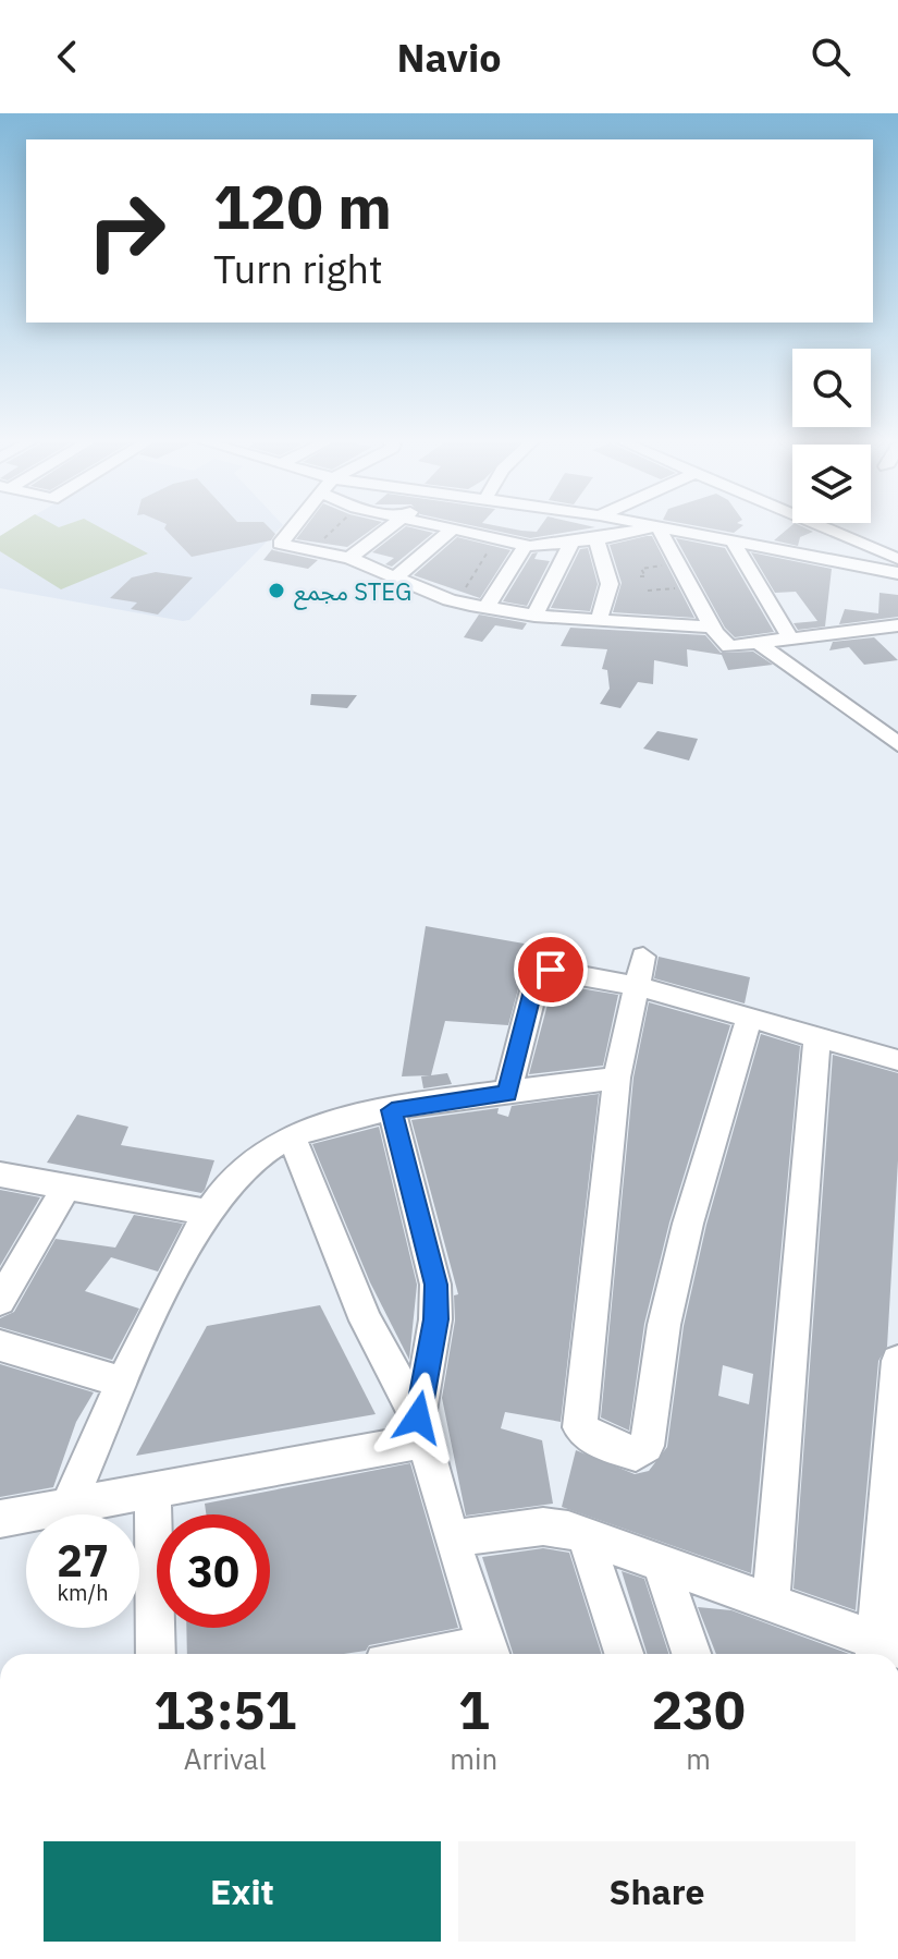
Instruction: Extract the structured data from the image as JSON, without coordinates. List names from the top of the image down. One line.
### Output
{"places":["مجمع STEG"],"page":{"header":"Navio","turn":["120 m","Turn right"],"speed":"27 km/h","limit":"30","eta":["13:51","Arrival","1","min","230","m"],"buttons":["Exit","Share"]}}
